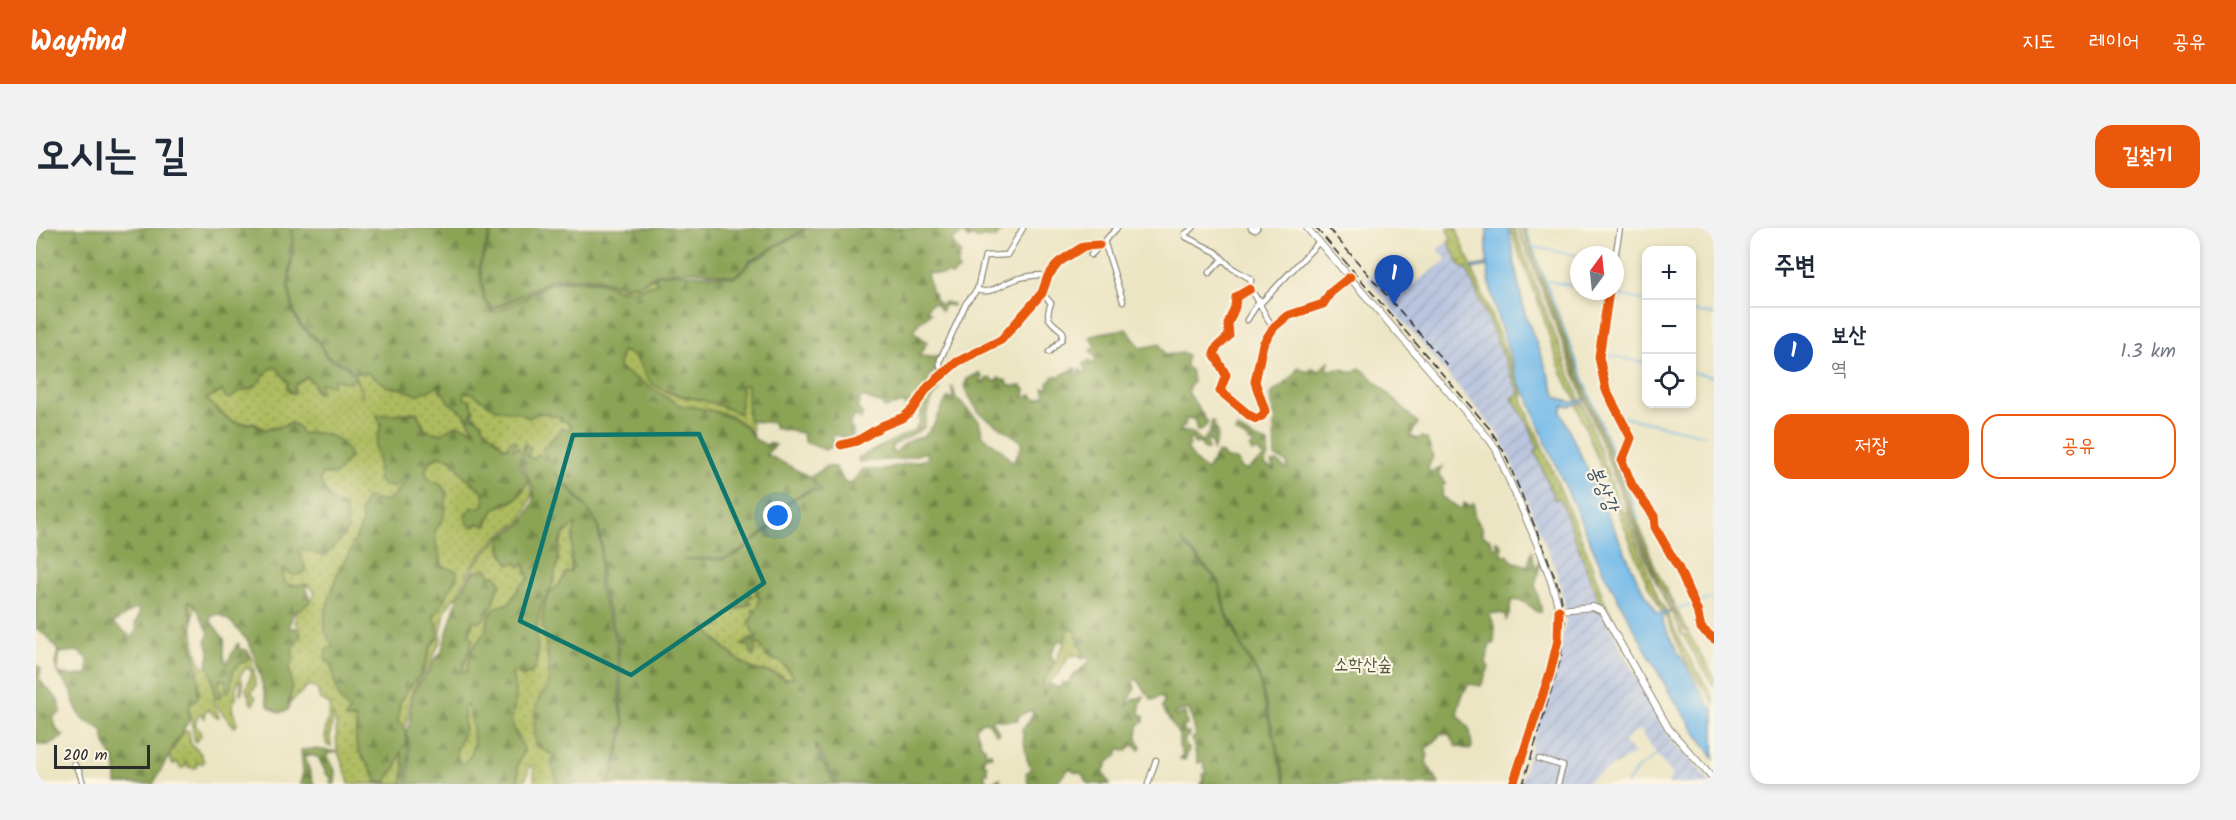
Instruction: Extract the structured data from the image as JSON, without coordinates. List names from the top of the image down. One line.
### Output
{"water":["봉상강"],"parks":["소학산숲"],"scale_bar":"200 m","north":"top","page":{"header":"Wayfind","nav":["지도","레이어","공유"],"title":"오시는 길","buttons":["길찾기",["저장","공유"]],"heading":"주변","map_buttons":["+","−"],"pins":"1","list":[{"mark":"1","name":"보산","note":"역","value":"1.3 km"}],"scale":"200 m"}}
